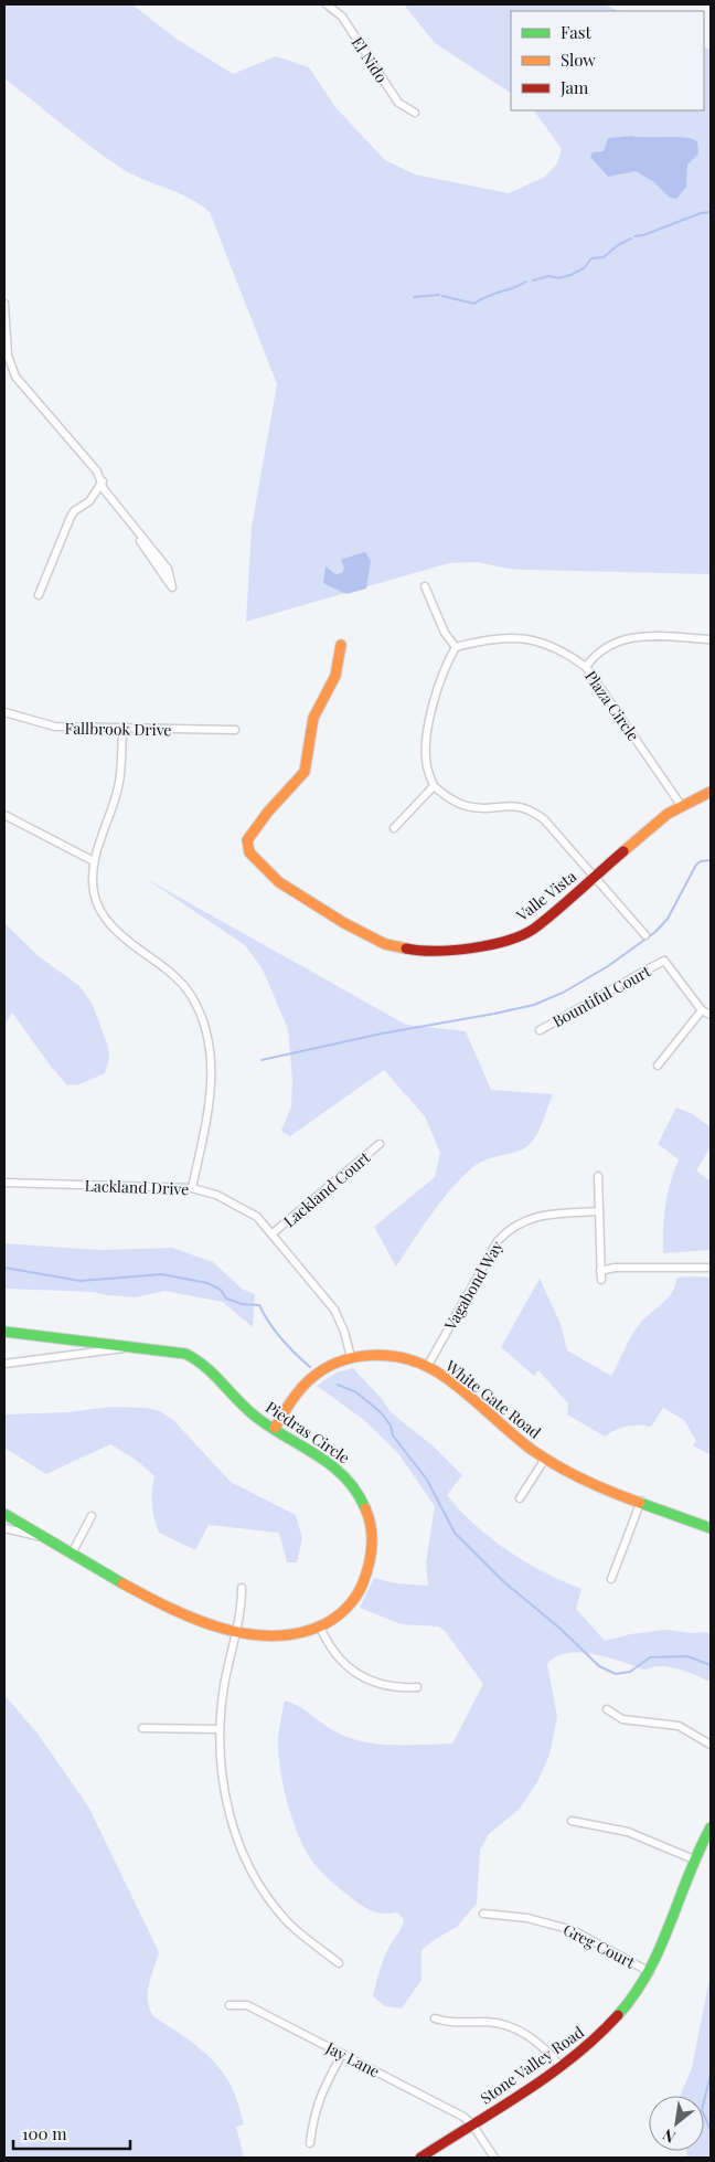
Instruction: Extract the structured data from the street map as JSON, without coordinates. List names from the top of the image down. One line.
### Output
{"streets":{"street":["El Nido","Plaza Circle","Fallbrook Drive","Valle Vista","Bountiful Court","Lackland Drive","Lackland Court","Vagabond Way","White Gate Road","Piedras Circle","Greg Court","Jay Lane","Stone Valley Road"]},"crossings":[["Plaza Circle","Valle Vista"],["Lackland Drive","Lackland Court"],["Lackland Drive","White Gate Road"],["Vagabond Way","White Gate Road"],["White Gate Road","Piedras Circle"],["Greg Court","Stone Valley Road"],["Jay Lane","Stone Valley Road"]],"legend":["Fast","Slow","Jam"],"scale_bar":"100 m","north":"bottom left"}
